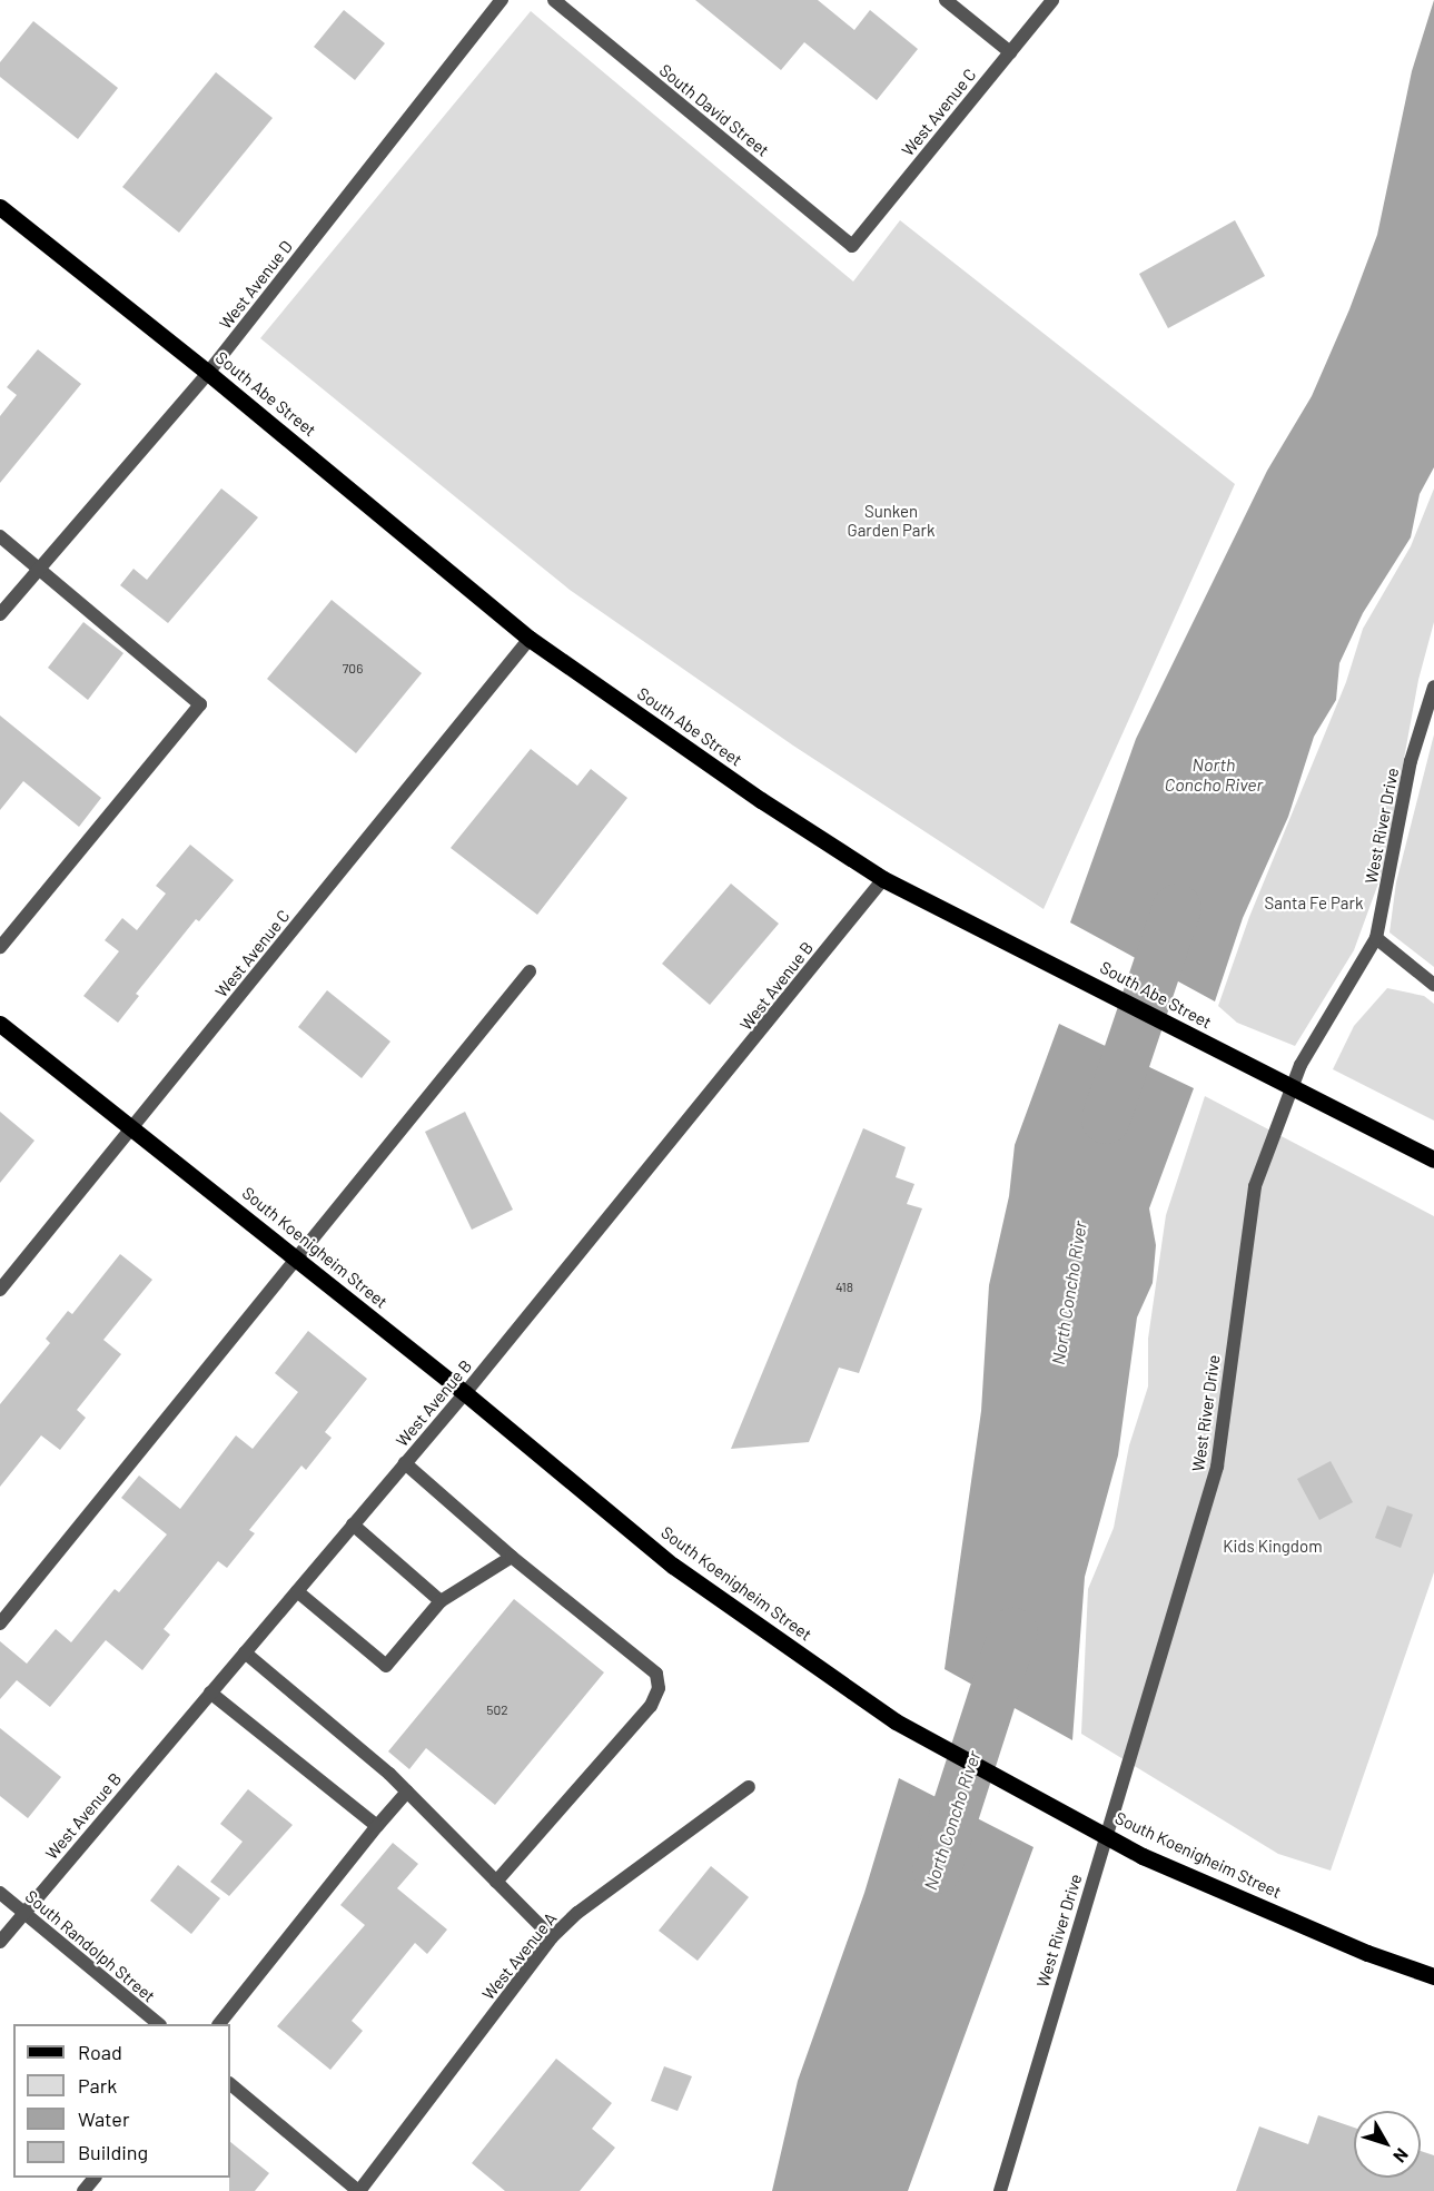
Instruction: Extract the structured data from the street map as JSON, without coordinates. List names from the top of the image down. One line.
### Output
{"streets":{"main road":["South Abe Street","South Koenigheim Street"],"street":["South David Street","West Avenue C","West Avenue D","West River Drive","West Avenue B","South Randolph Street","West Avenue A"]},"crossings":[["South David Street","West Avenue C"],["West Avenue C","South Abe Street"],["West Avenue C","South Koenigheim Street"],["West Avenue D","South Abe Street"],["South Abe Street","West Avenue B"],["West Avenue B","South Koenigheim Street"],["West Avenue B","South Randolph Street"]],"water":["North Concho River"],"parks":["Sunken Garden Park","Santa Fe Park","Kids Kingdom"],"house_numbers":["706","418","502"],"legend":["Road","Park","Water","Building"],"north":"bottom right"}
